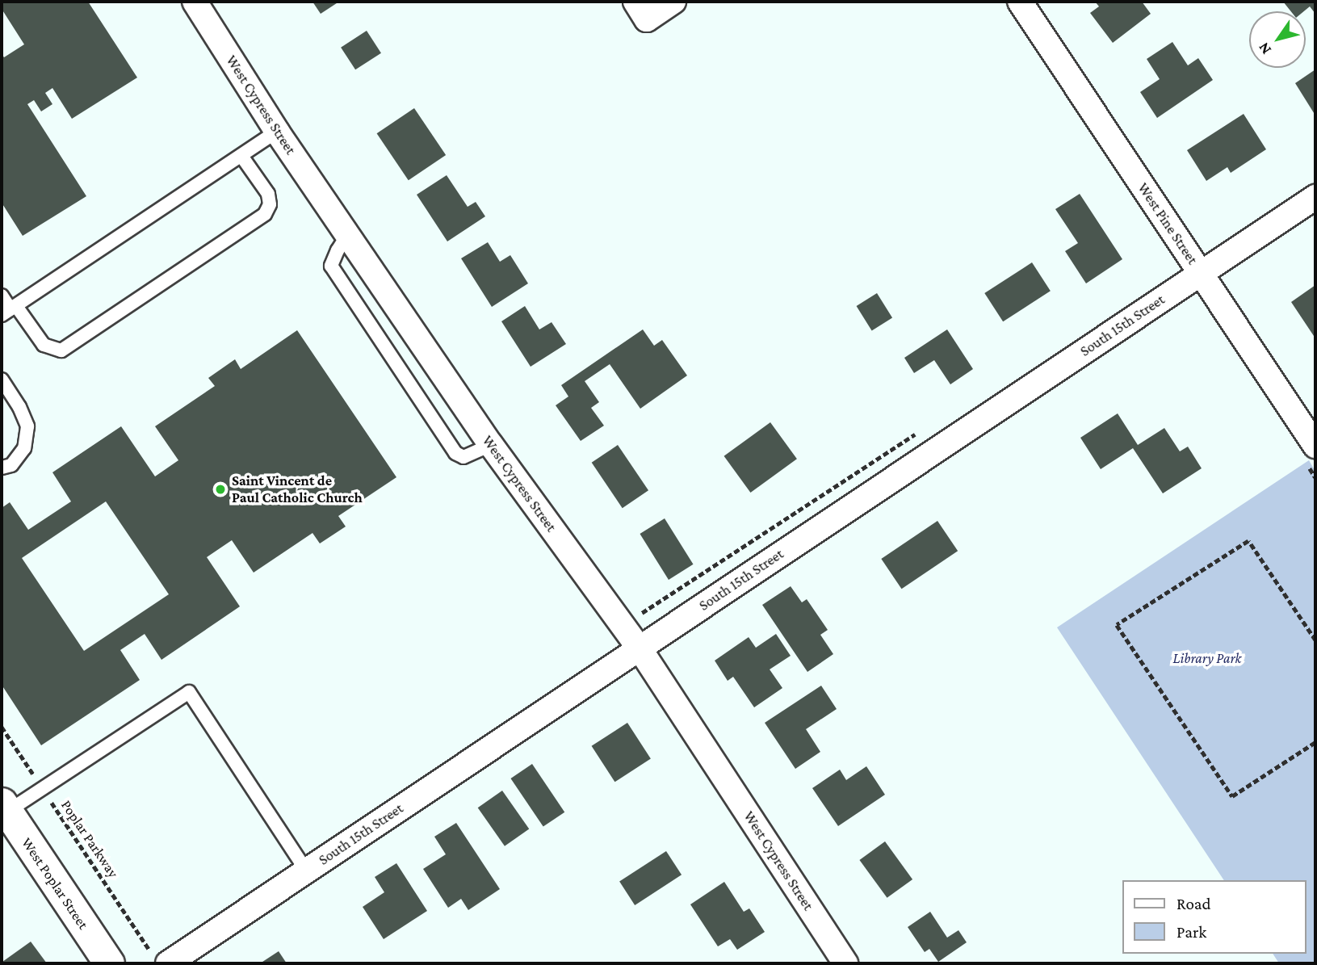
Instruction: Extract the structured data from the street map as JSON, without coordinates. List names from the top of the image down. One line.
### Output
{"streets":{"street":["West Cypress Street","West Pine Street","South 15th Street","West Poplar Street"],"path":["Poplar Parkway"]},"crossings":[["West Cypress Street","South 15th Street"],["West Pine Street","South 15th Street"],["South 15th Street","Poplar Parkway"]],"parks":["Library Park"],"places":["Saint Vincent de Paul Catholic Church"],"legend":["Road","Park"],"north":"bottom left"}
